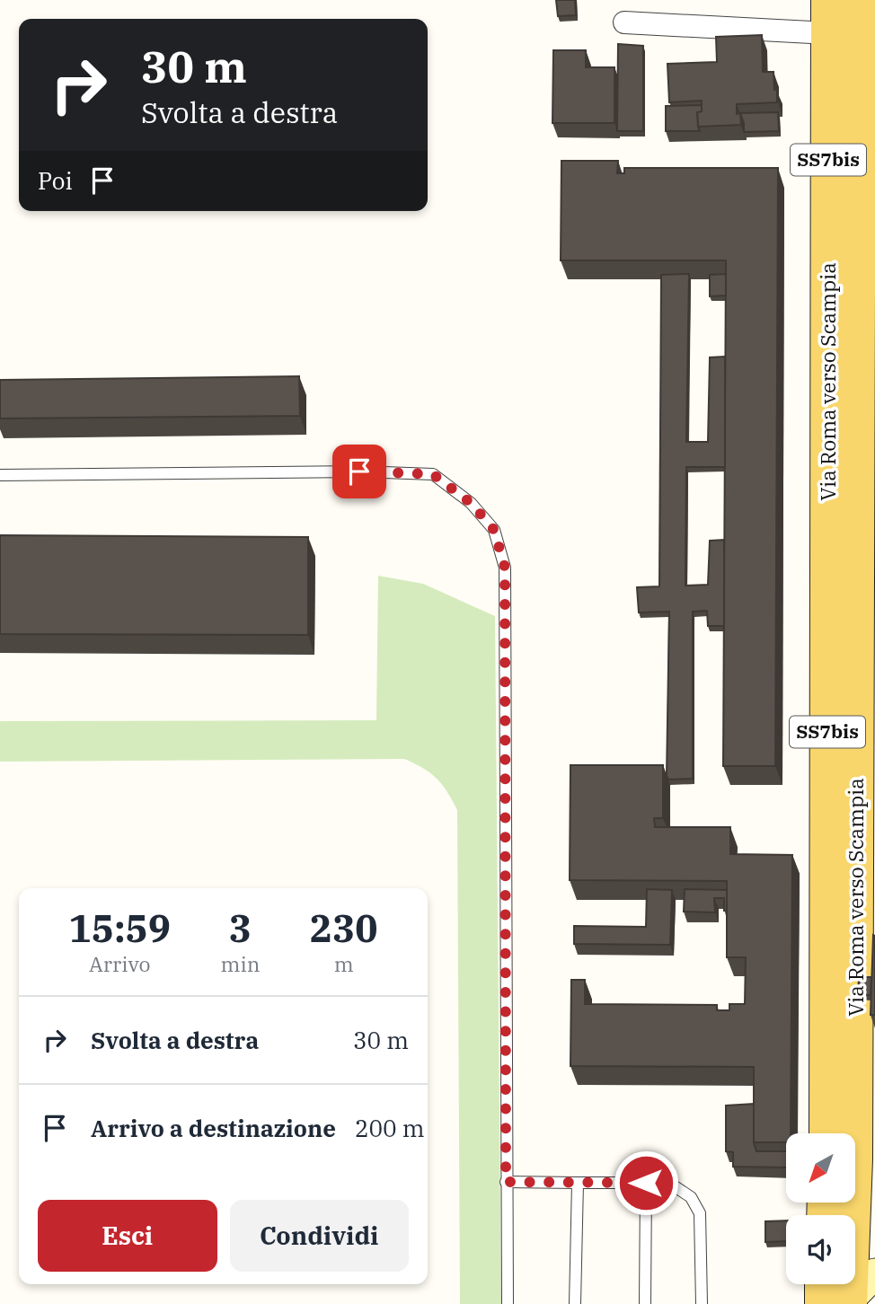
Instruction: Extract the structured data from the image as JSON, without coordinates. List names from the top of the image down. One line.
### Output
{"streets":{"main road":["SS7bis","Via Roma verso Scampia"]},"north":"bottom left","page":{"turn":["30 m","Svolta a destra"],"then":"Poi","eta":["15:59","Arrivo","3","min","230","m"],"list":[{"name":"Svolta a destra","value":"30 m"},{"name":"Arrivo a destinazione","value":"200 m"}],"buttons":["Esci","Condividi"]}}
